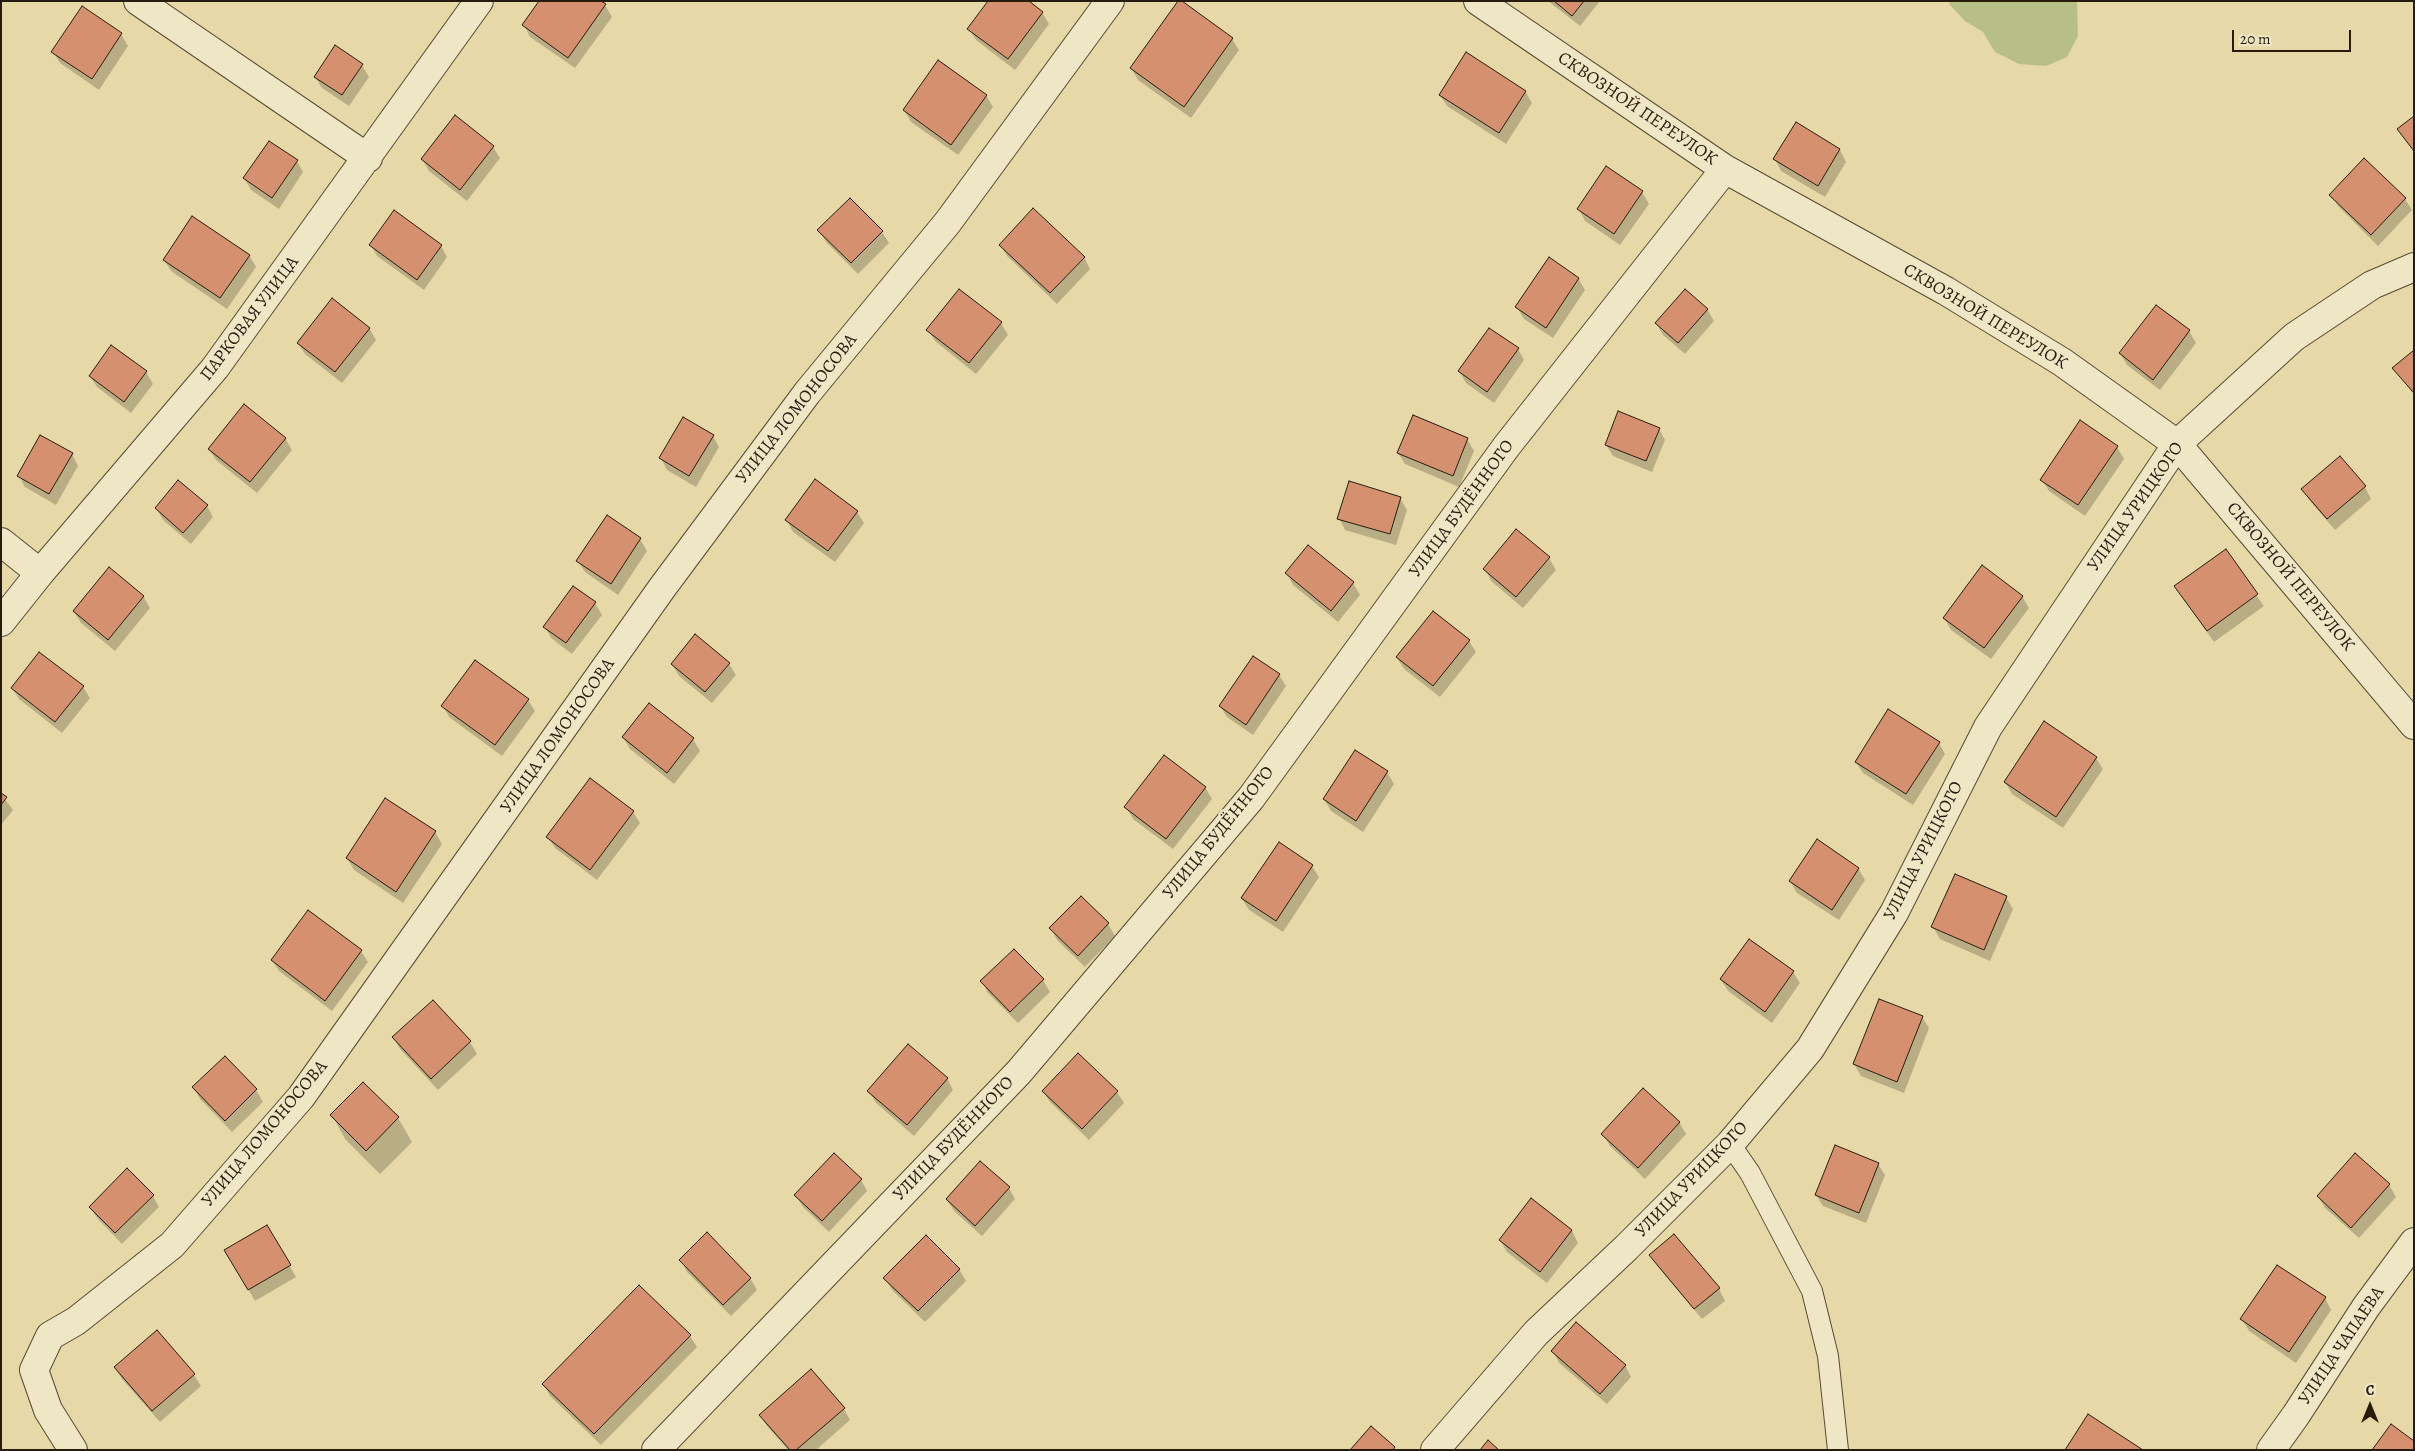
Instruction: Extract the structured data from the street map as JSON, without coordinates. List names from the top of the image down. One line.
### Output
{"streets":{"street":["СКВОЗНОЙ ПЕРЕУЛОК","ПАРКОВАЯ УЛИЦА","УЛИЦА ЛОМОНОСОВА","УЛИЦА УРИЦКОГО","УЛИЦА БУДЁННОГО","УЛИЦА ЧАПАЕВА"]},"crossings":[["СКВОЗНОЙ ПЕРЕУЛОК","УЛИЦА УРИЦКОГО"],["СКВОЗНОЙ ПЕРЕУЛОК","УЛИЦА БУДЁННОГО"]],"scale_bar":"20 m","north":"top"}
